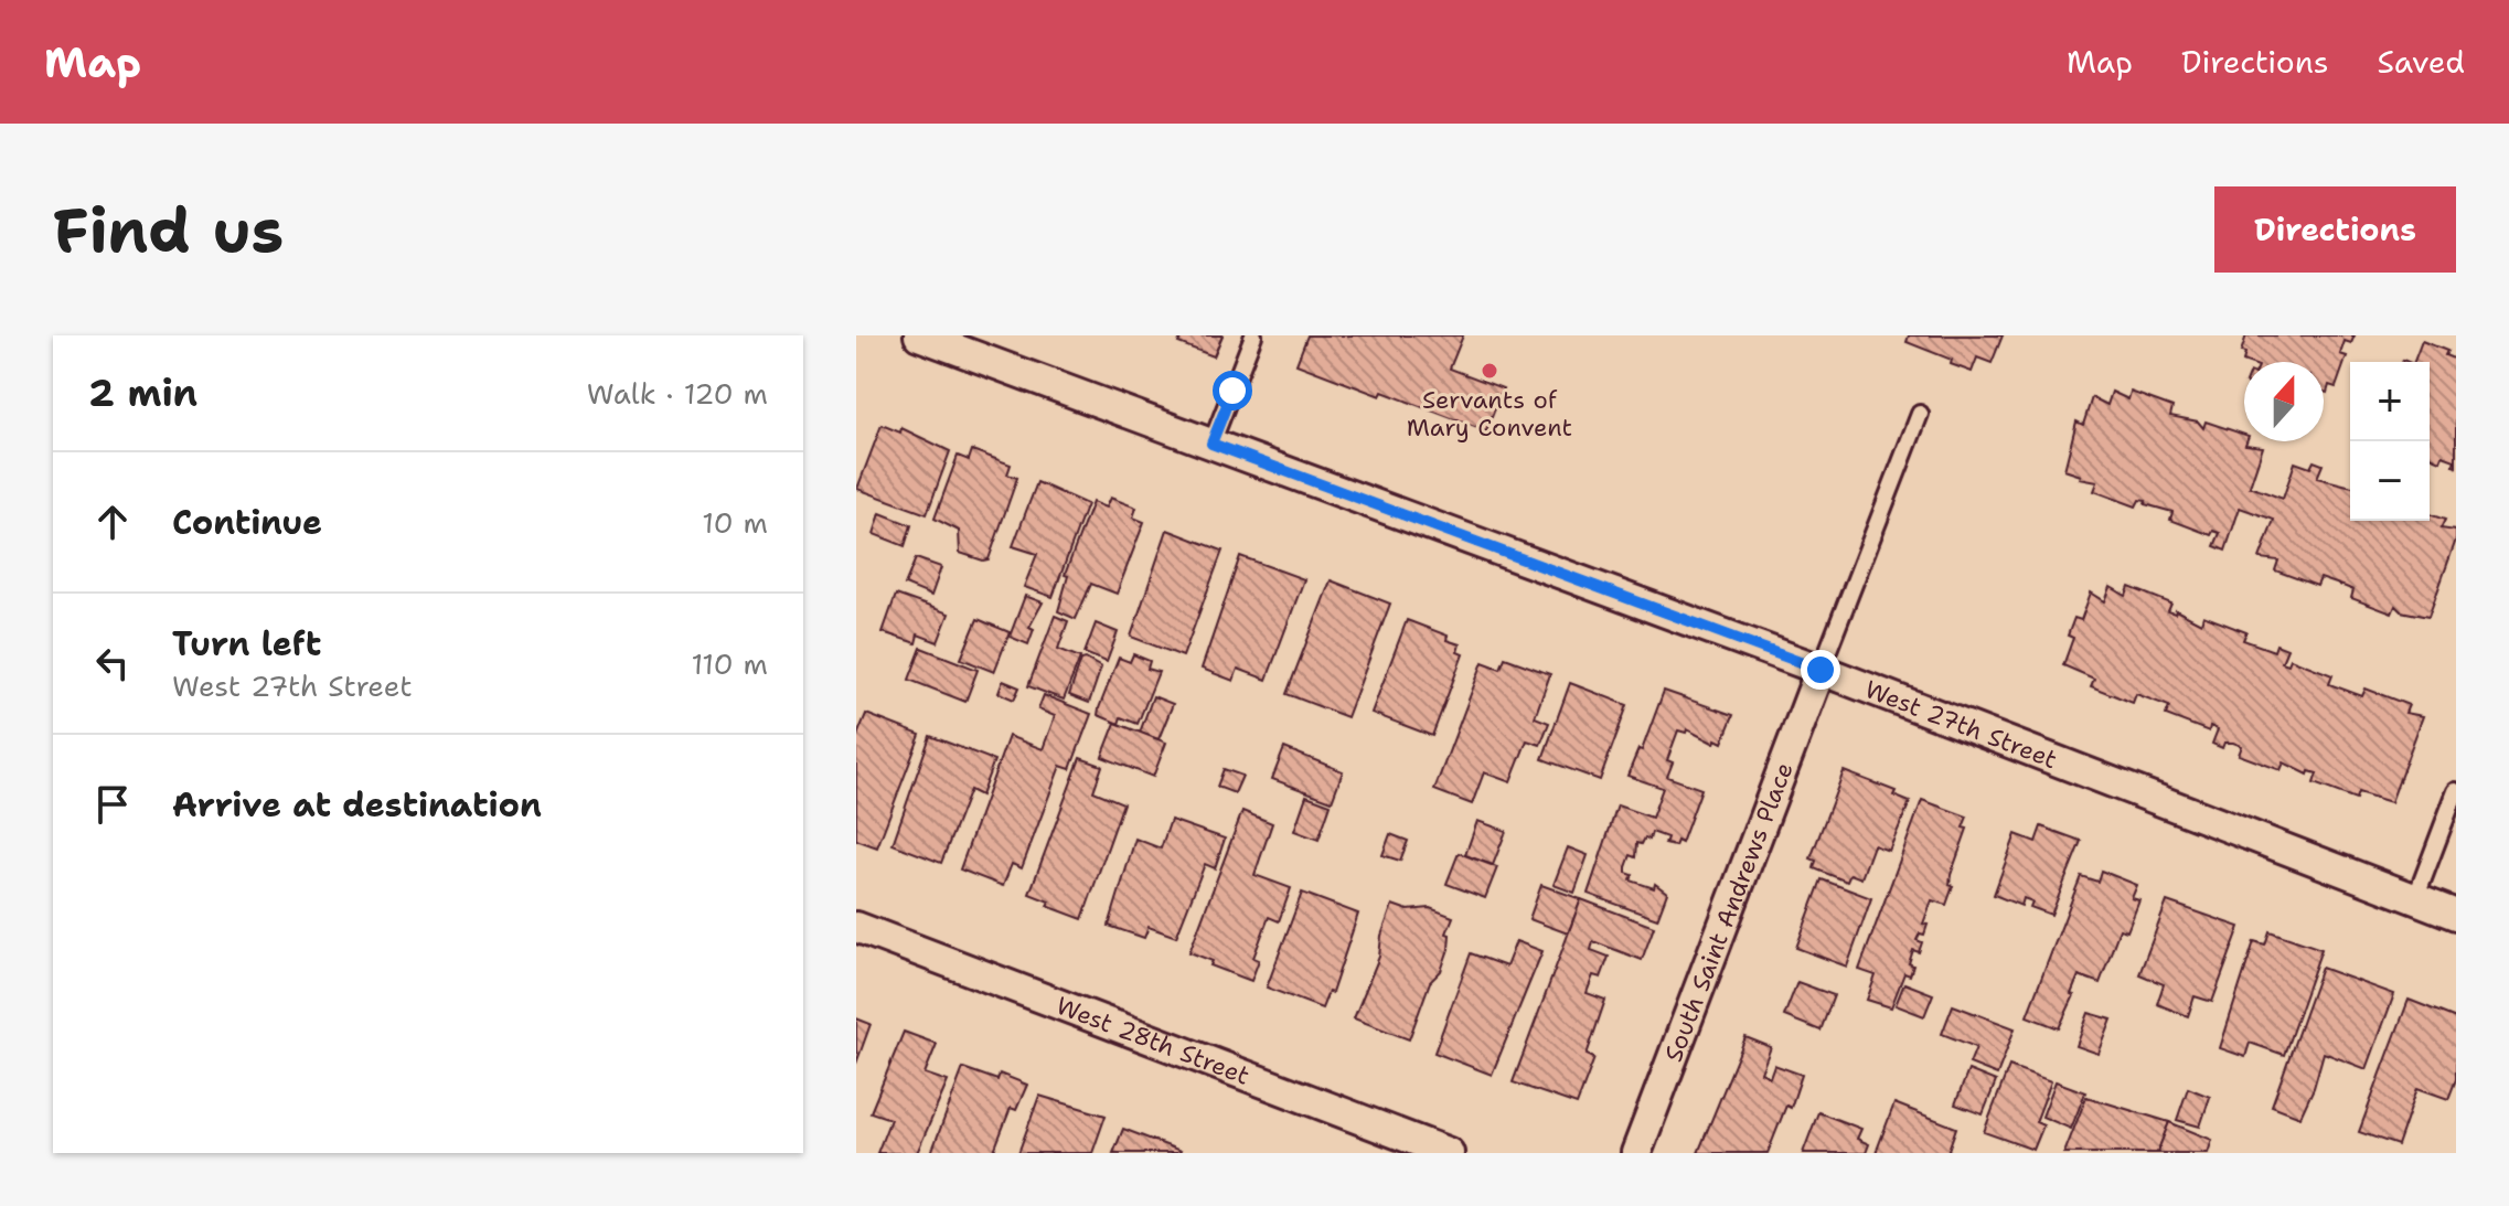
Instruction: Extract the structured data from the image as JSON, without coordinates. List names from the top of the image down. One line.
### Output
{"streets":{"street":["West 27th Street","South Saint Andrews Place","West 28th Street"]},"crossings":[["West 27th Street","South Saint Andrews Place"]],"places":["Servants of Mary Convent"],"north":"top","page":{"header":"Map","nav":["Map","Directions","Saved"],"buttons":"Directions","title":"Find us","heading":["2 min","Walk · 120 m"],"map_buttons":["+","−"],"list":[["Continue","10 m"],["Turn left","West 27th Street","110 m"],"Arrive at destination"]}}
